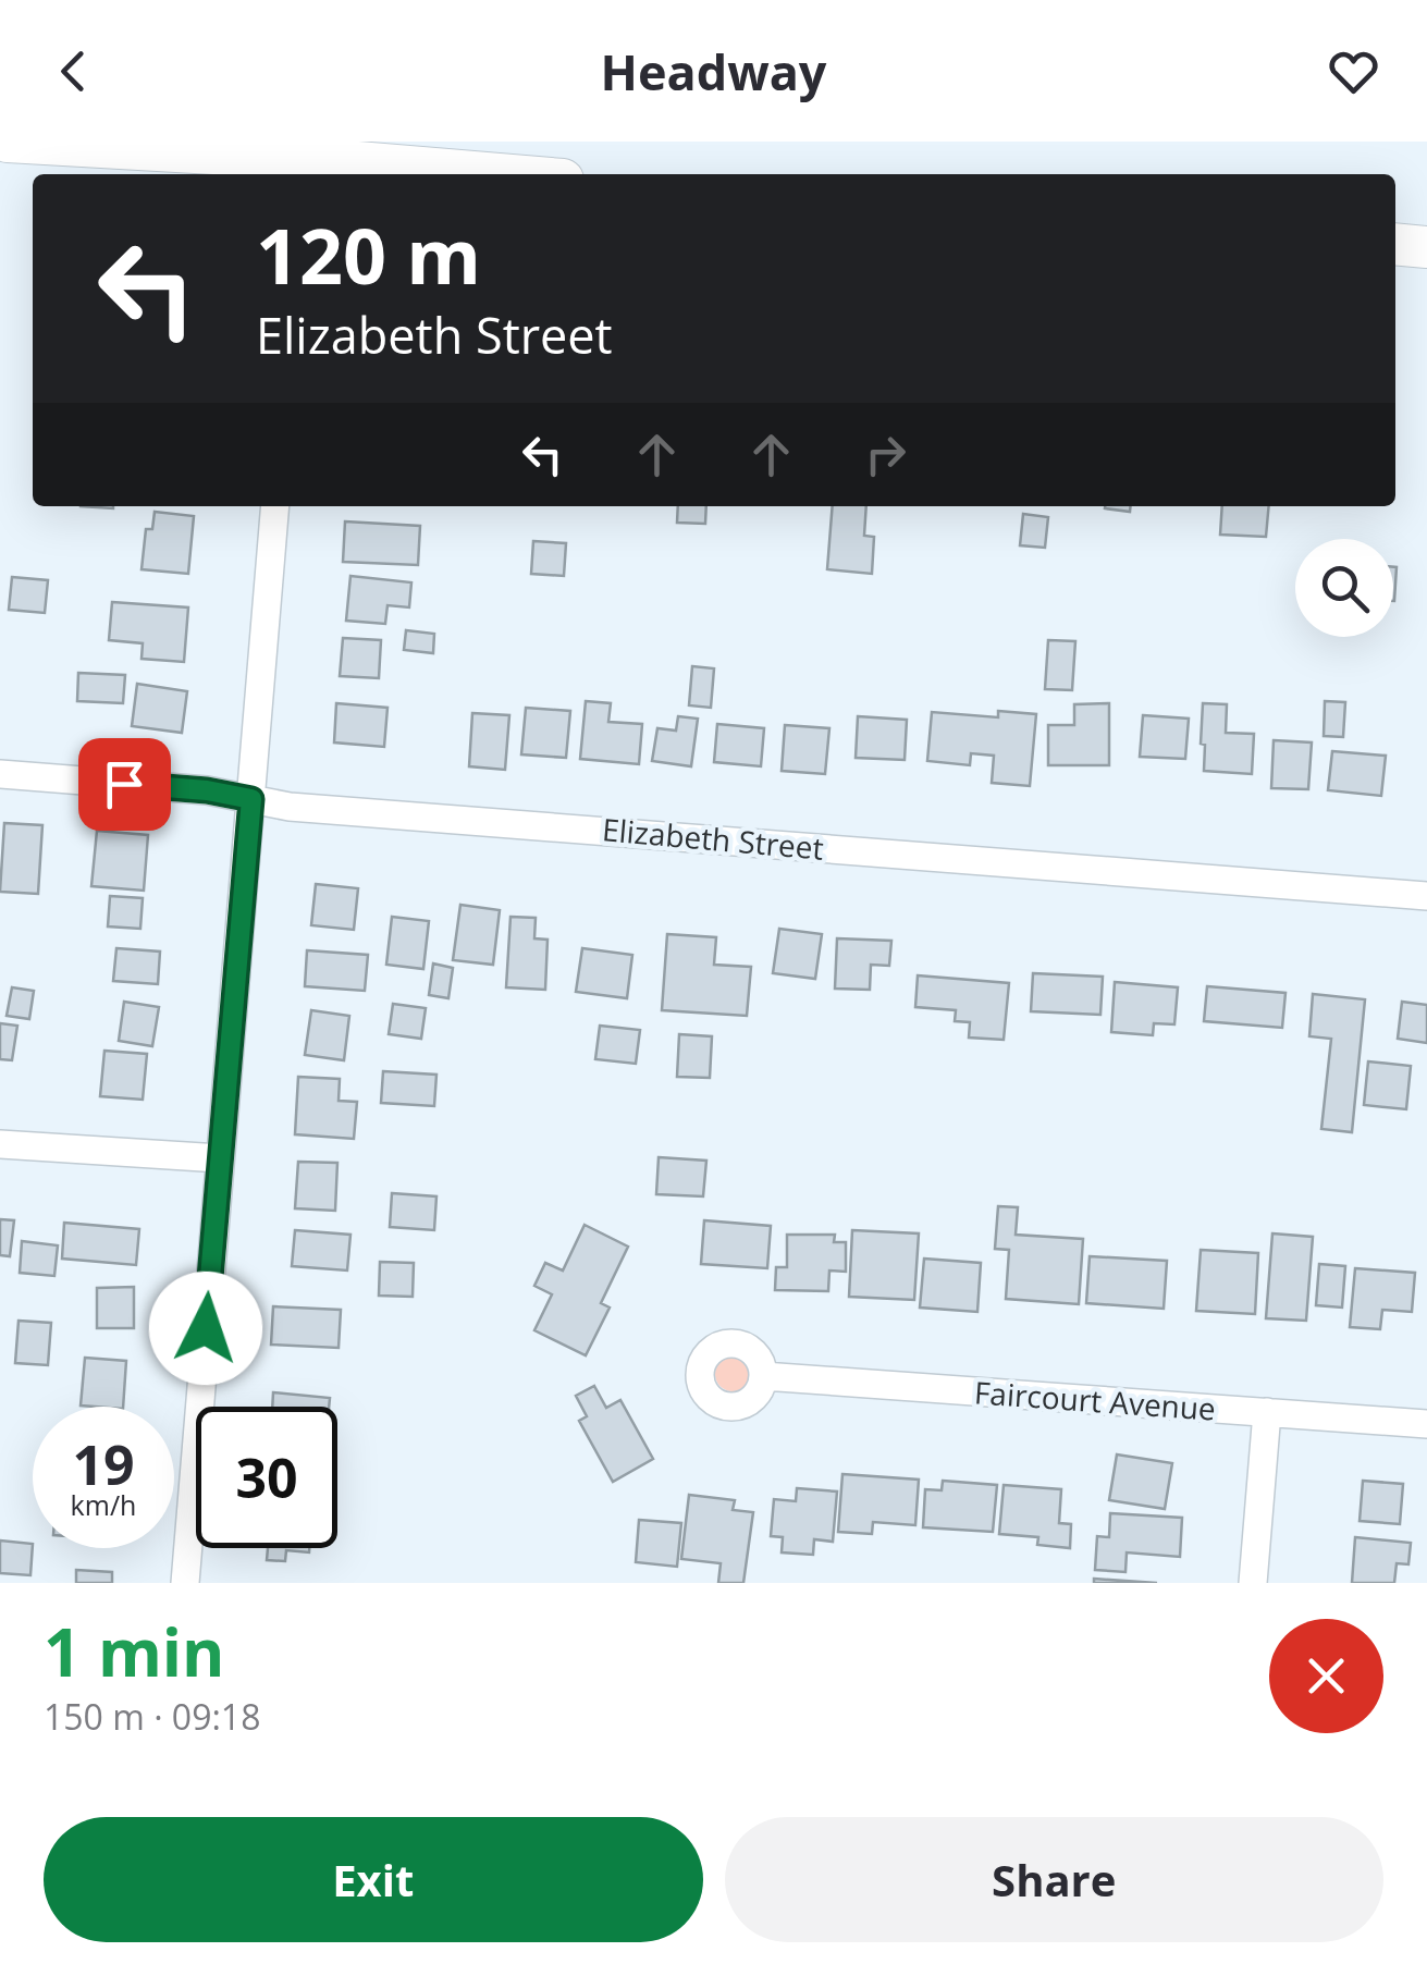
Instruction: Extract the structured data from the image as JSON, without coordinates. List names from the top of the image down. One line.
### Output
{"streets":{"street":["Elizabeth Street","Faircourt Avenue"]},"page":{"header":"Headway","turn":["120 m","Elizabeth Street"],"speed":"19 km/h","limit":"30","heading":["1 min","150 m · 09:18"],"buttons":["Exit","Share"]}}
